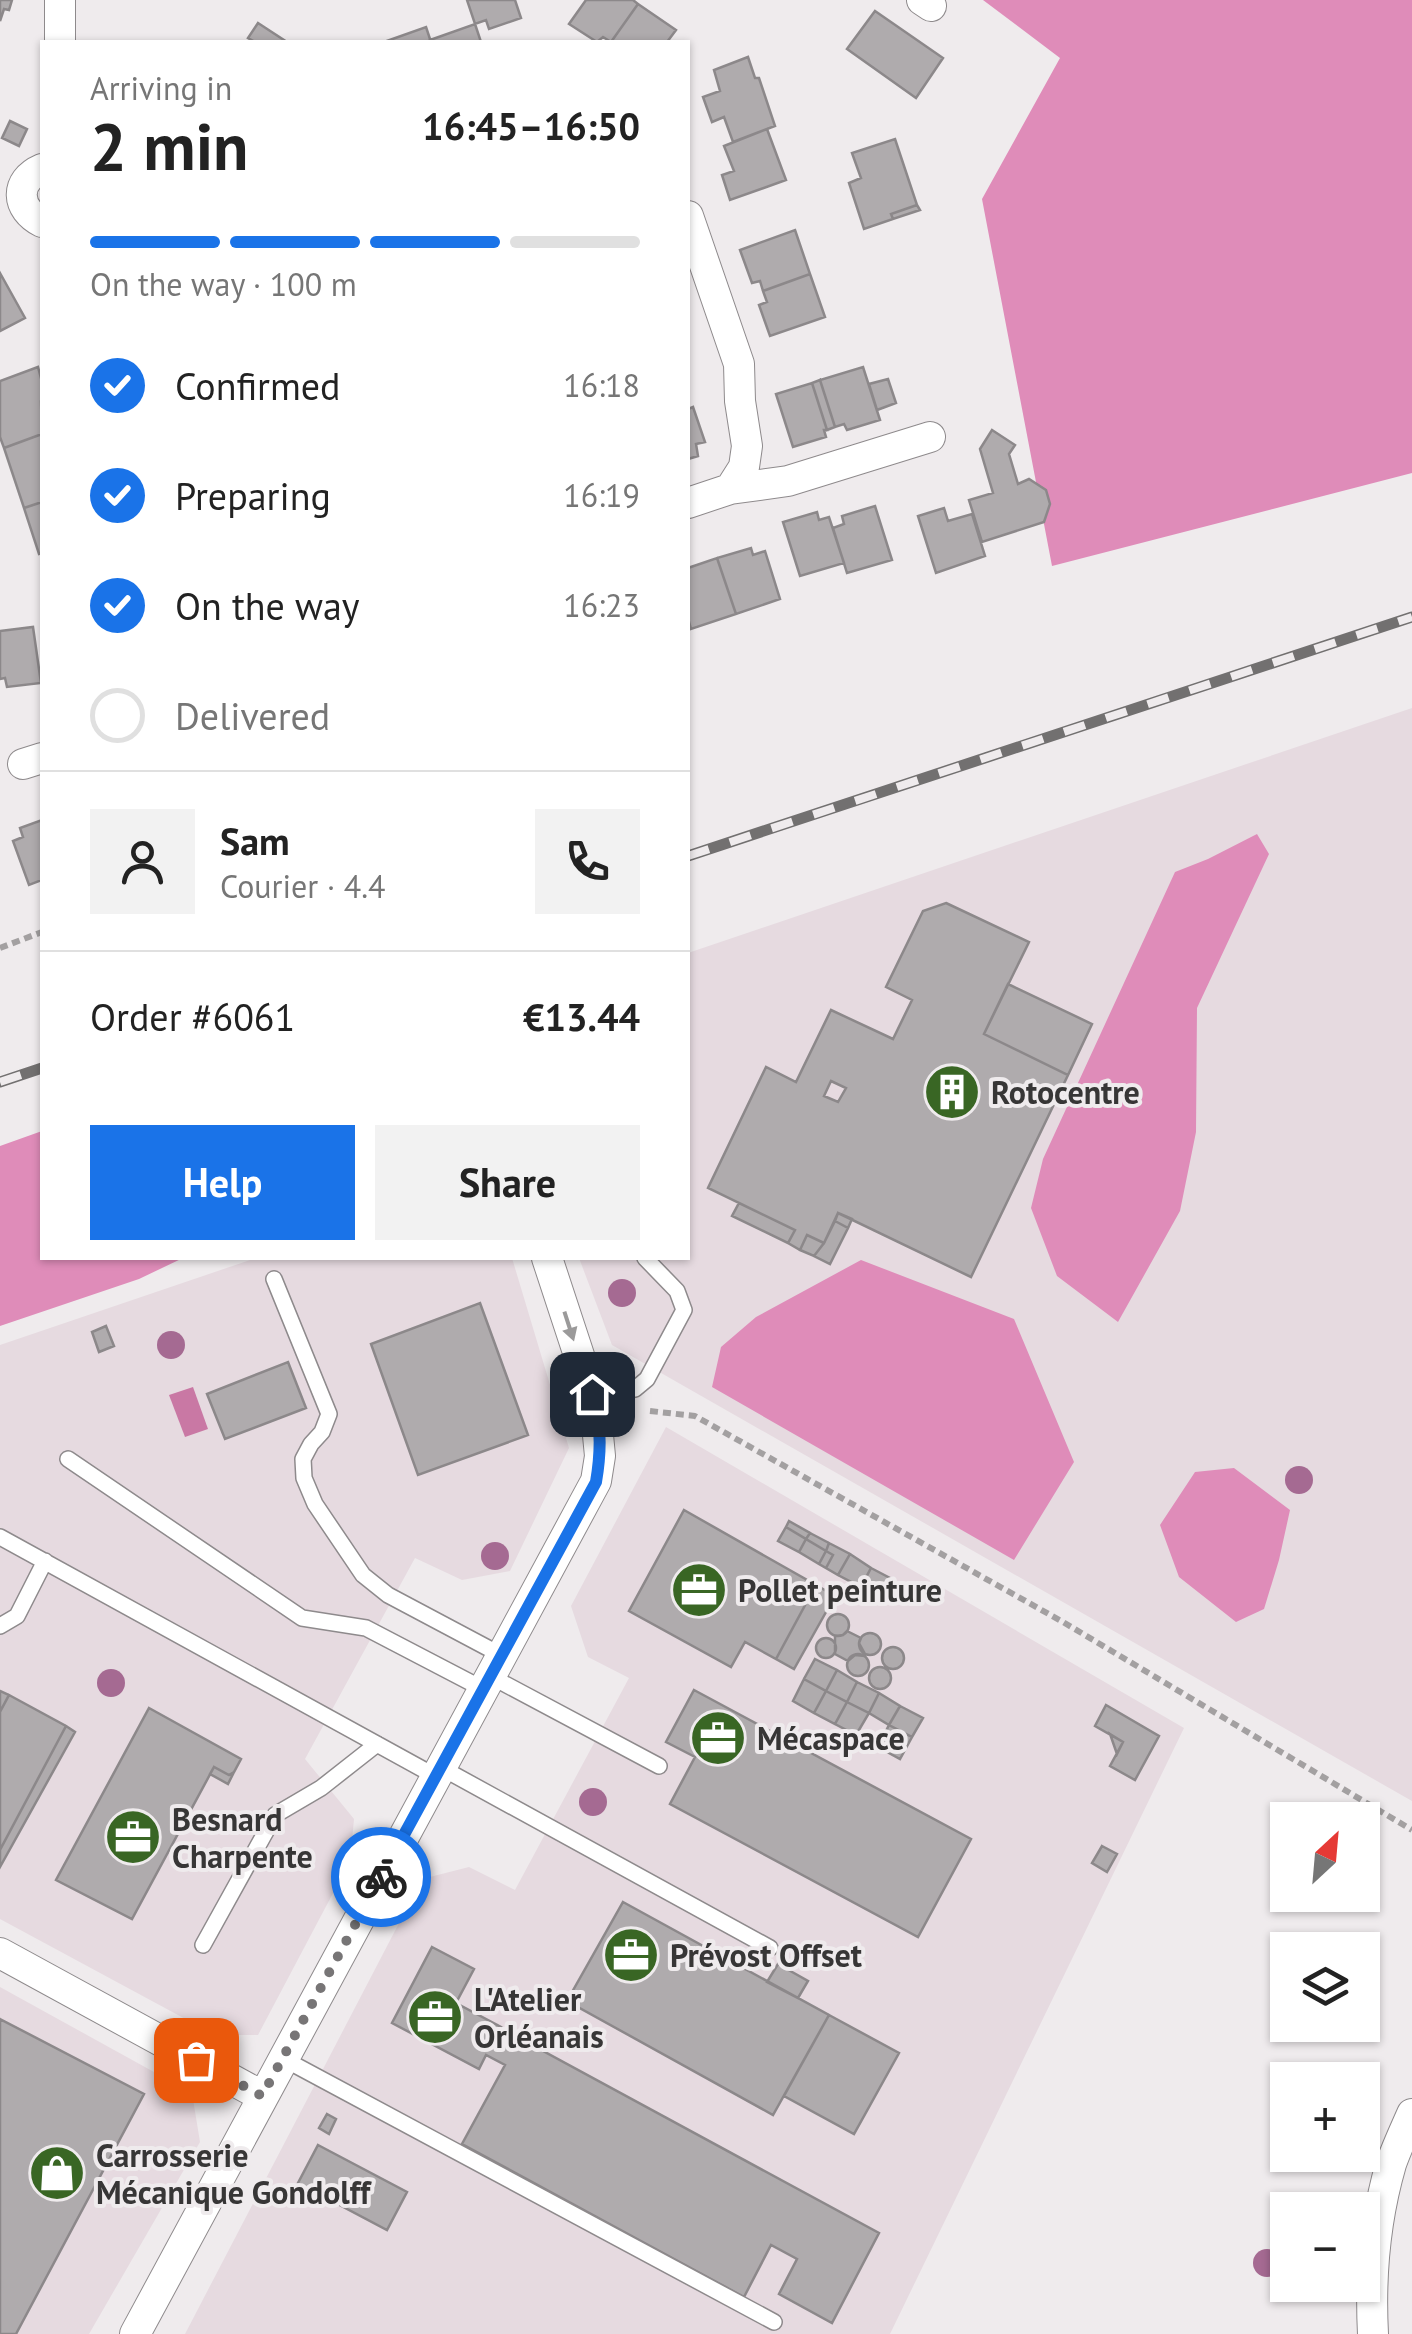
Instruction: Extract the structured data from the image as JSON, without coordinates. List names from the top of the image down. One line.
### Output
{"places":{"building":["Rotocentre"],"office":["Pollet peinture","Mécaspace","Besnard Charpente","Prévost Offset","L'Atelier Orléanais"],"shop":["Carrosserie Mécanique Gondolff"]},"north":"top right","page":{"heading":["2 min","Arriving in","16:45–16:50"],"panel":["Sam","Courier · 4.4","Order #6061","€13.44"],"bar":"On the way · 100 m","list":[["Confirmed","16:18"],["Preparing","16:19"],["On the way","16:23"],"Delivered"],"buttons":["Help","Share"],"map_buttons":["+","−"]}}
